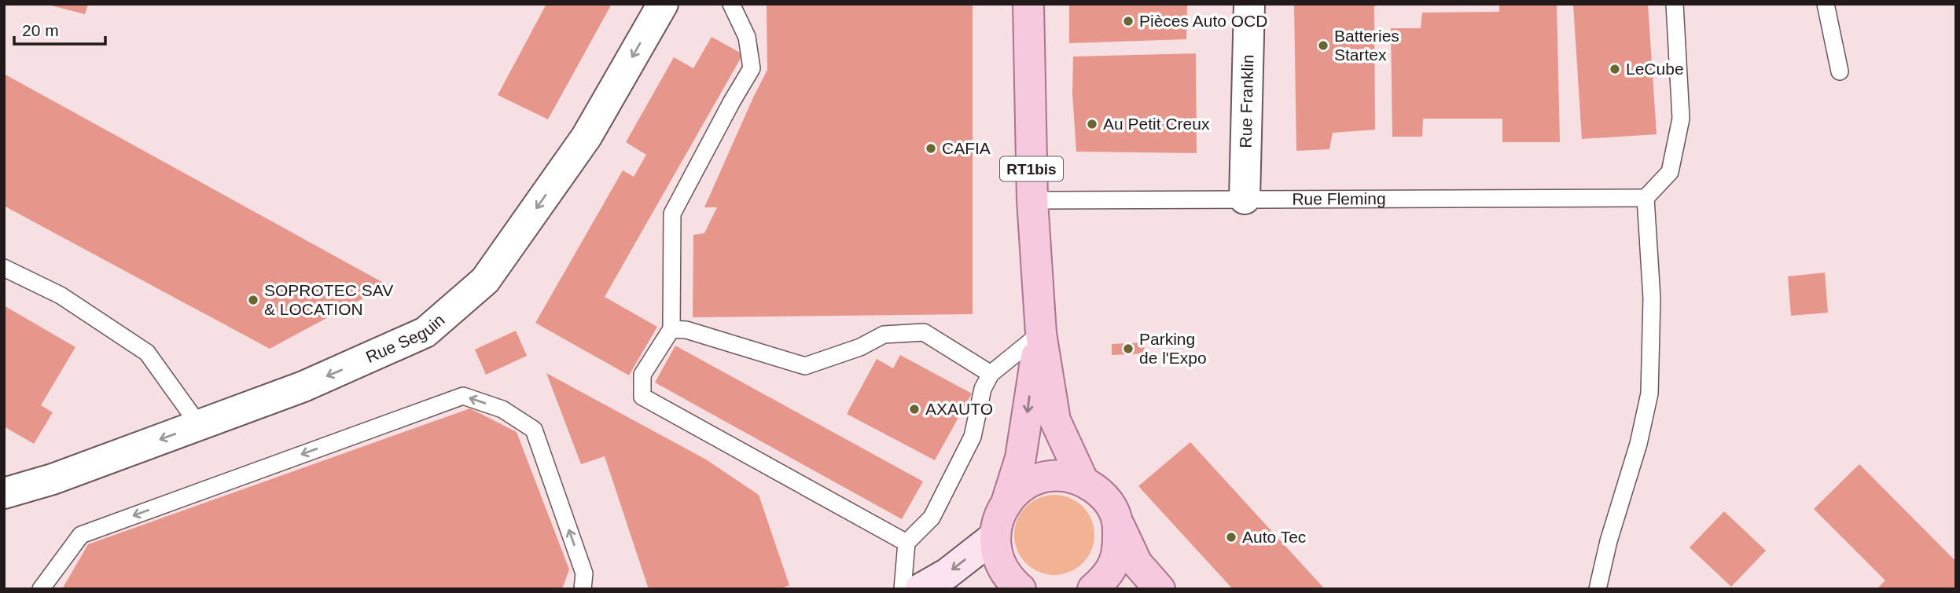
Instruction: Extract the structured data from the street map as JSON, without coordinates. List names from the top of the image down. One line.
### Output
{"streets":{"main road":["RT1bis"],"street":["Rue Franklin","Rue Seguin"],"lane":["Rue Fleming"]},"crossings":[["Rue Franklin","Rue Fleming"],["RT1bis","Rue Fleming"]],"one_way":["Rue Seguin"],"places":["Pièces Auto OCD","Batteries Startex","LeCube","Au Petit Creux","CAFIA","SOPROTEC SAV & LOCATION","Parking de l'Expo","AXAUTO","Auto Tec"],"scale_bar":"20 m"}
